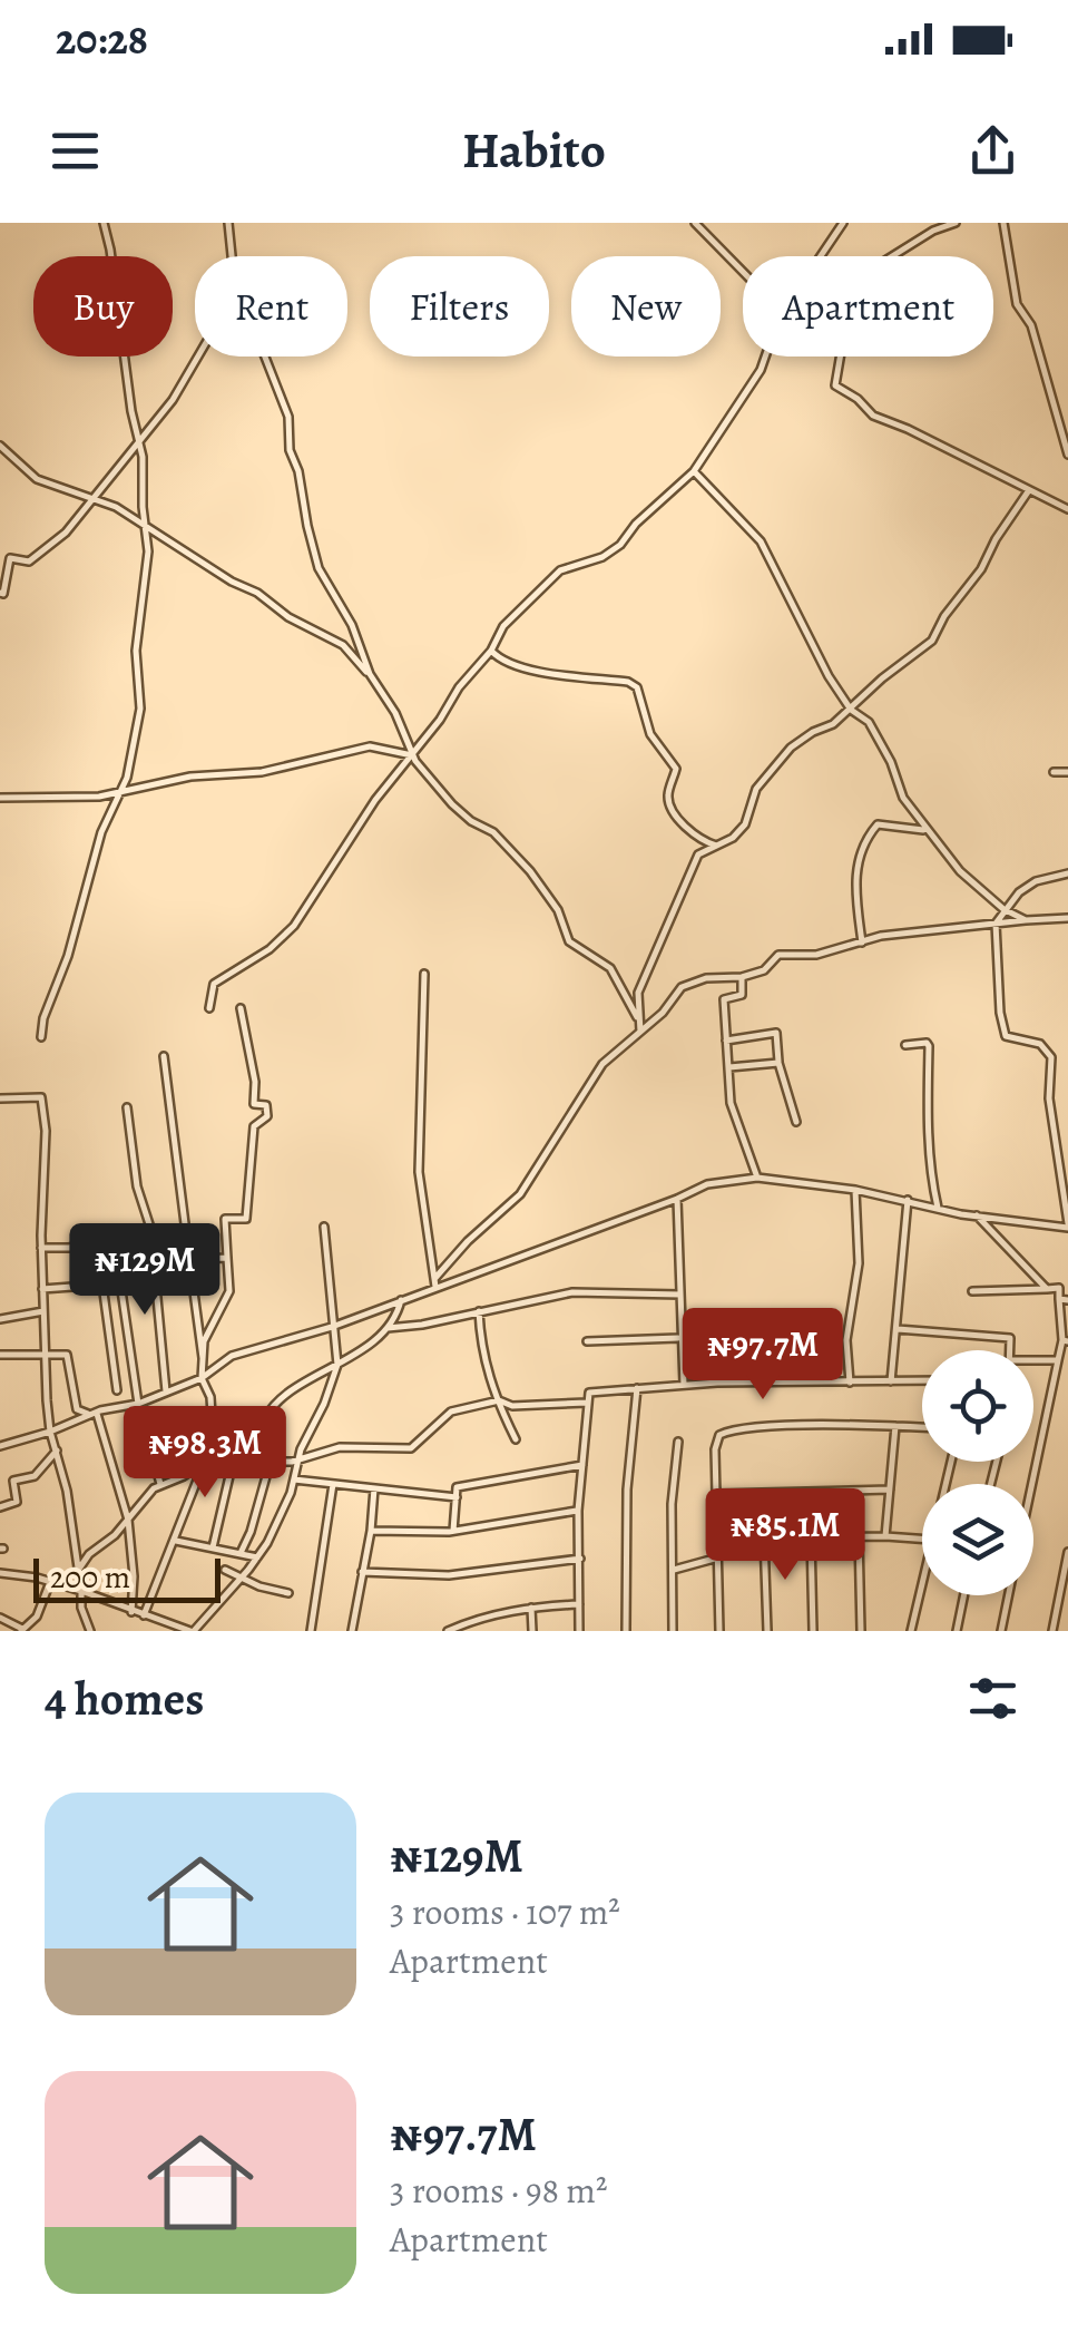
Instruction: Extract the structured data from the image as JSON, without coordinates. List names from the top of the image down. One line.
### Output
{"scale_bar":"200 m","page":{"status":"20:28","header":"Habito","chip":["Buy","Rent","Filters","New","Apartment"],"price":["₦129M","₦97.7M","₦98.3M","₦85.1M"],"scale":"200 m","heading":"4 homes","list":[{"name":"₦129M","note":"3 rooms · 107 m² · Apartment"},{"name":"₦97.7M","note":"3 rooms · 98 m² · Apartment"}]}}
